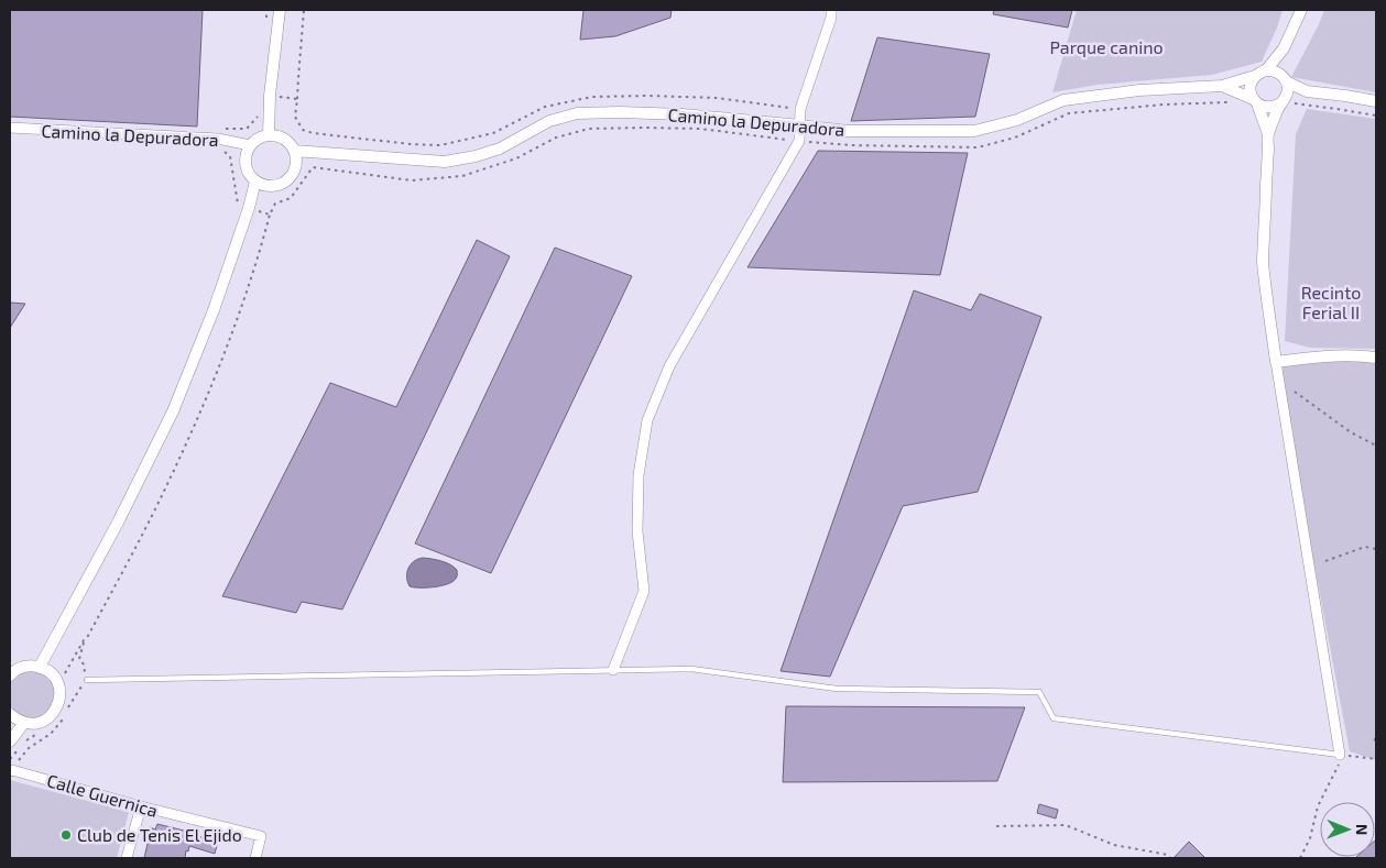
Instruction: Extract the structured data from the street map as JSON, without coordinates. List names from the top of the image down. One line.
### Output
{"streets":{"street":["Camino la Depuradora","Calle Guernica"]},"parks":["Parque canino","Recinto Ferial II"],"places":["Club de Tenis El Ejido"],"north":"right"}
